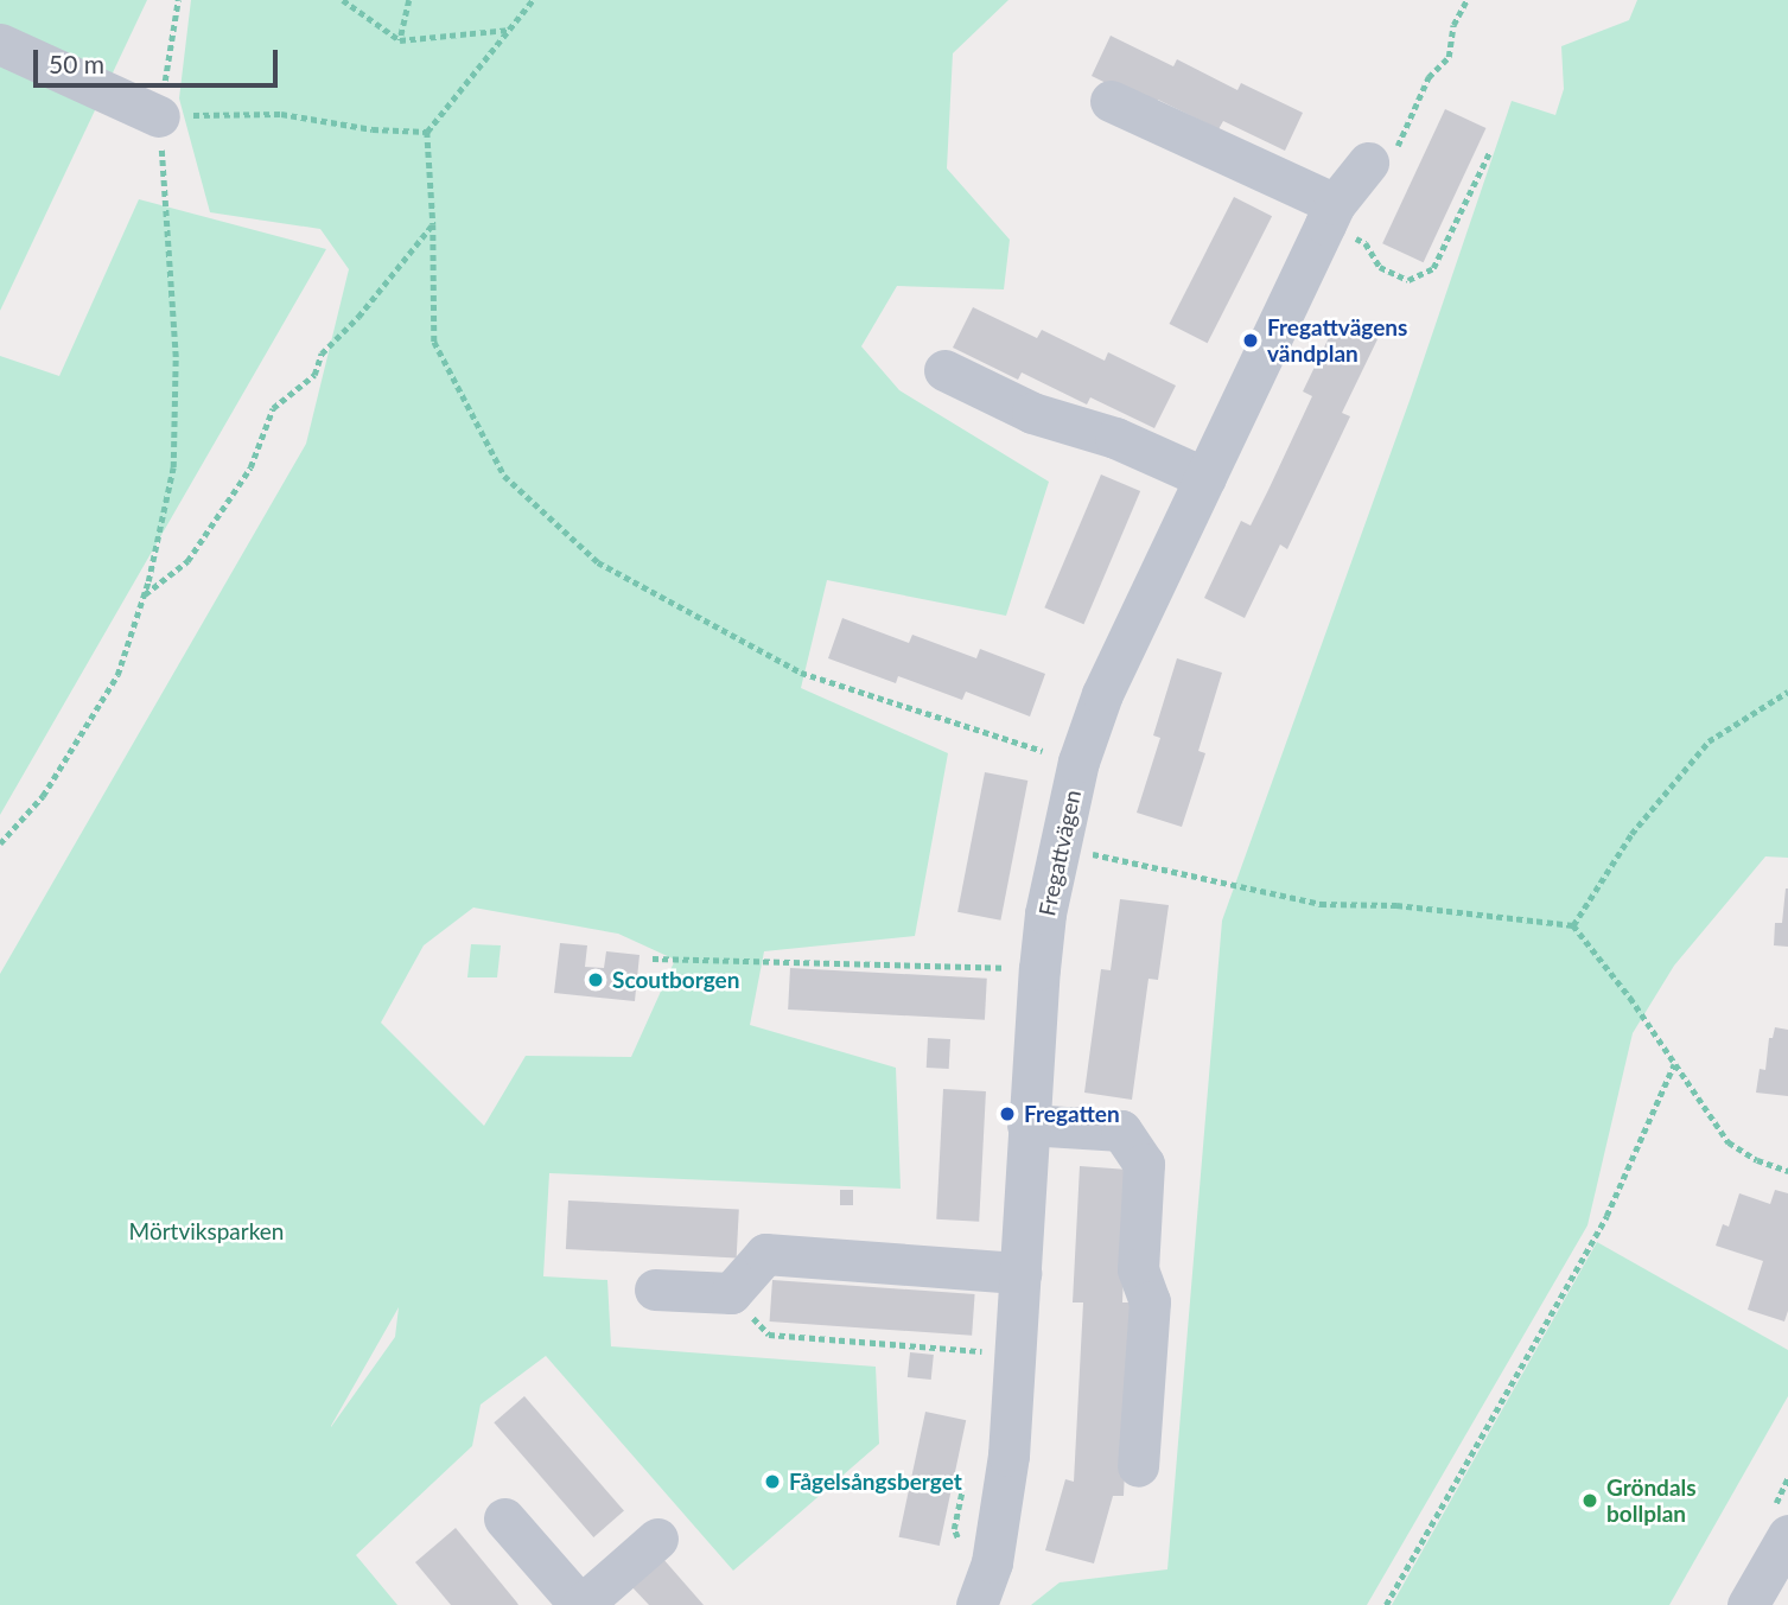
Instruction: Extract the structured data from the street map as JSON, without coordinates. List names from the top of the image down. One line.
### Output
{"streets":{"street":["Fregattvägen"]},"parks":["Mörtviksparken"],"places":["Fregattvägens vändplan","Scoutborgen","Fregatten","Fågelsångsberget","Gröndals bollplan"],"scale_bar":"50 m"}
